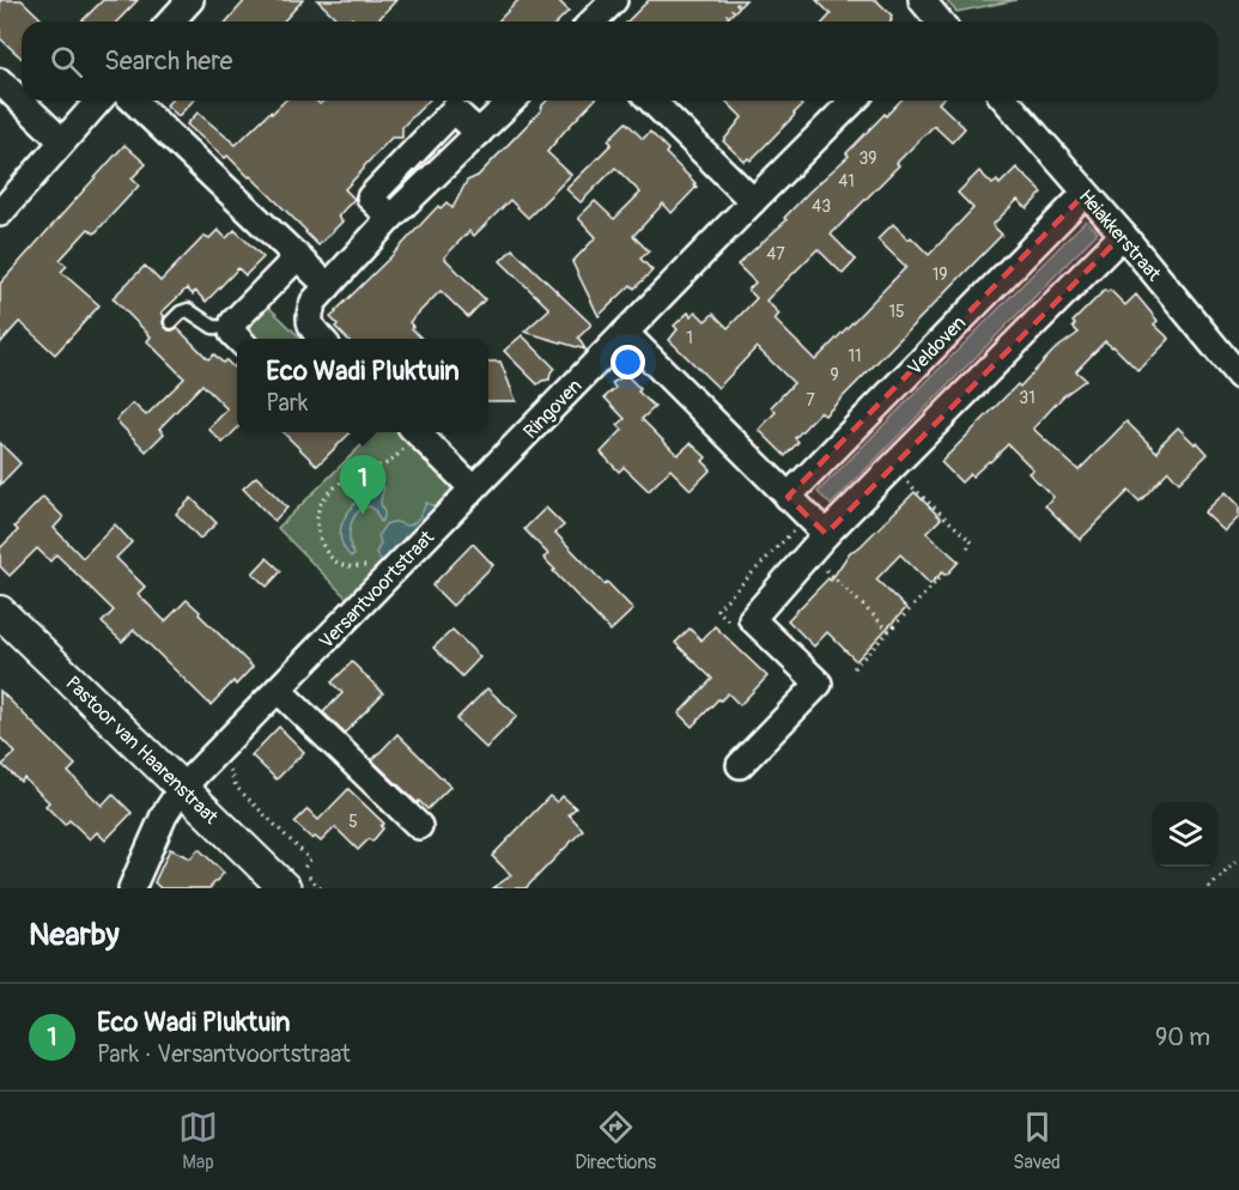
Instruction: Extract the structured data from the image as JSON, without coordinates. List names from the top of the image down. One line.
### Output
{"streets":{"street":["Heiakkerstraat","Veldoven","Ringoven","Versantvoortstraat","Pastoor van Haarenstraat"]},"crossings":[["Heiakkerstraat","Veldoven"],["Ringoven","Versantvoortstraat"],["Versantvoortstraat","Pastoor van Haarenstraat"]],"house_numbers":["39","41","43","47","19","15","1","11","9","31","7","5"],"page":{"search":"Search here","popup":["Eco Wadi Pluktuin","Park"],"pins":"1","heading":"Nearby","list":[{"mark":"1","name":"Eco Wadi Pluktuin","note":"Park · Versantvoortstraat","value":"90 m"}],"nav":["Map","Directions","Saved"]}}
